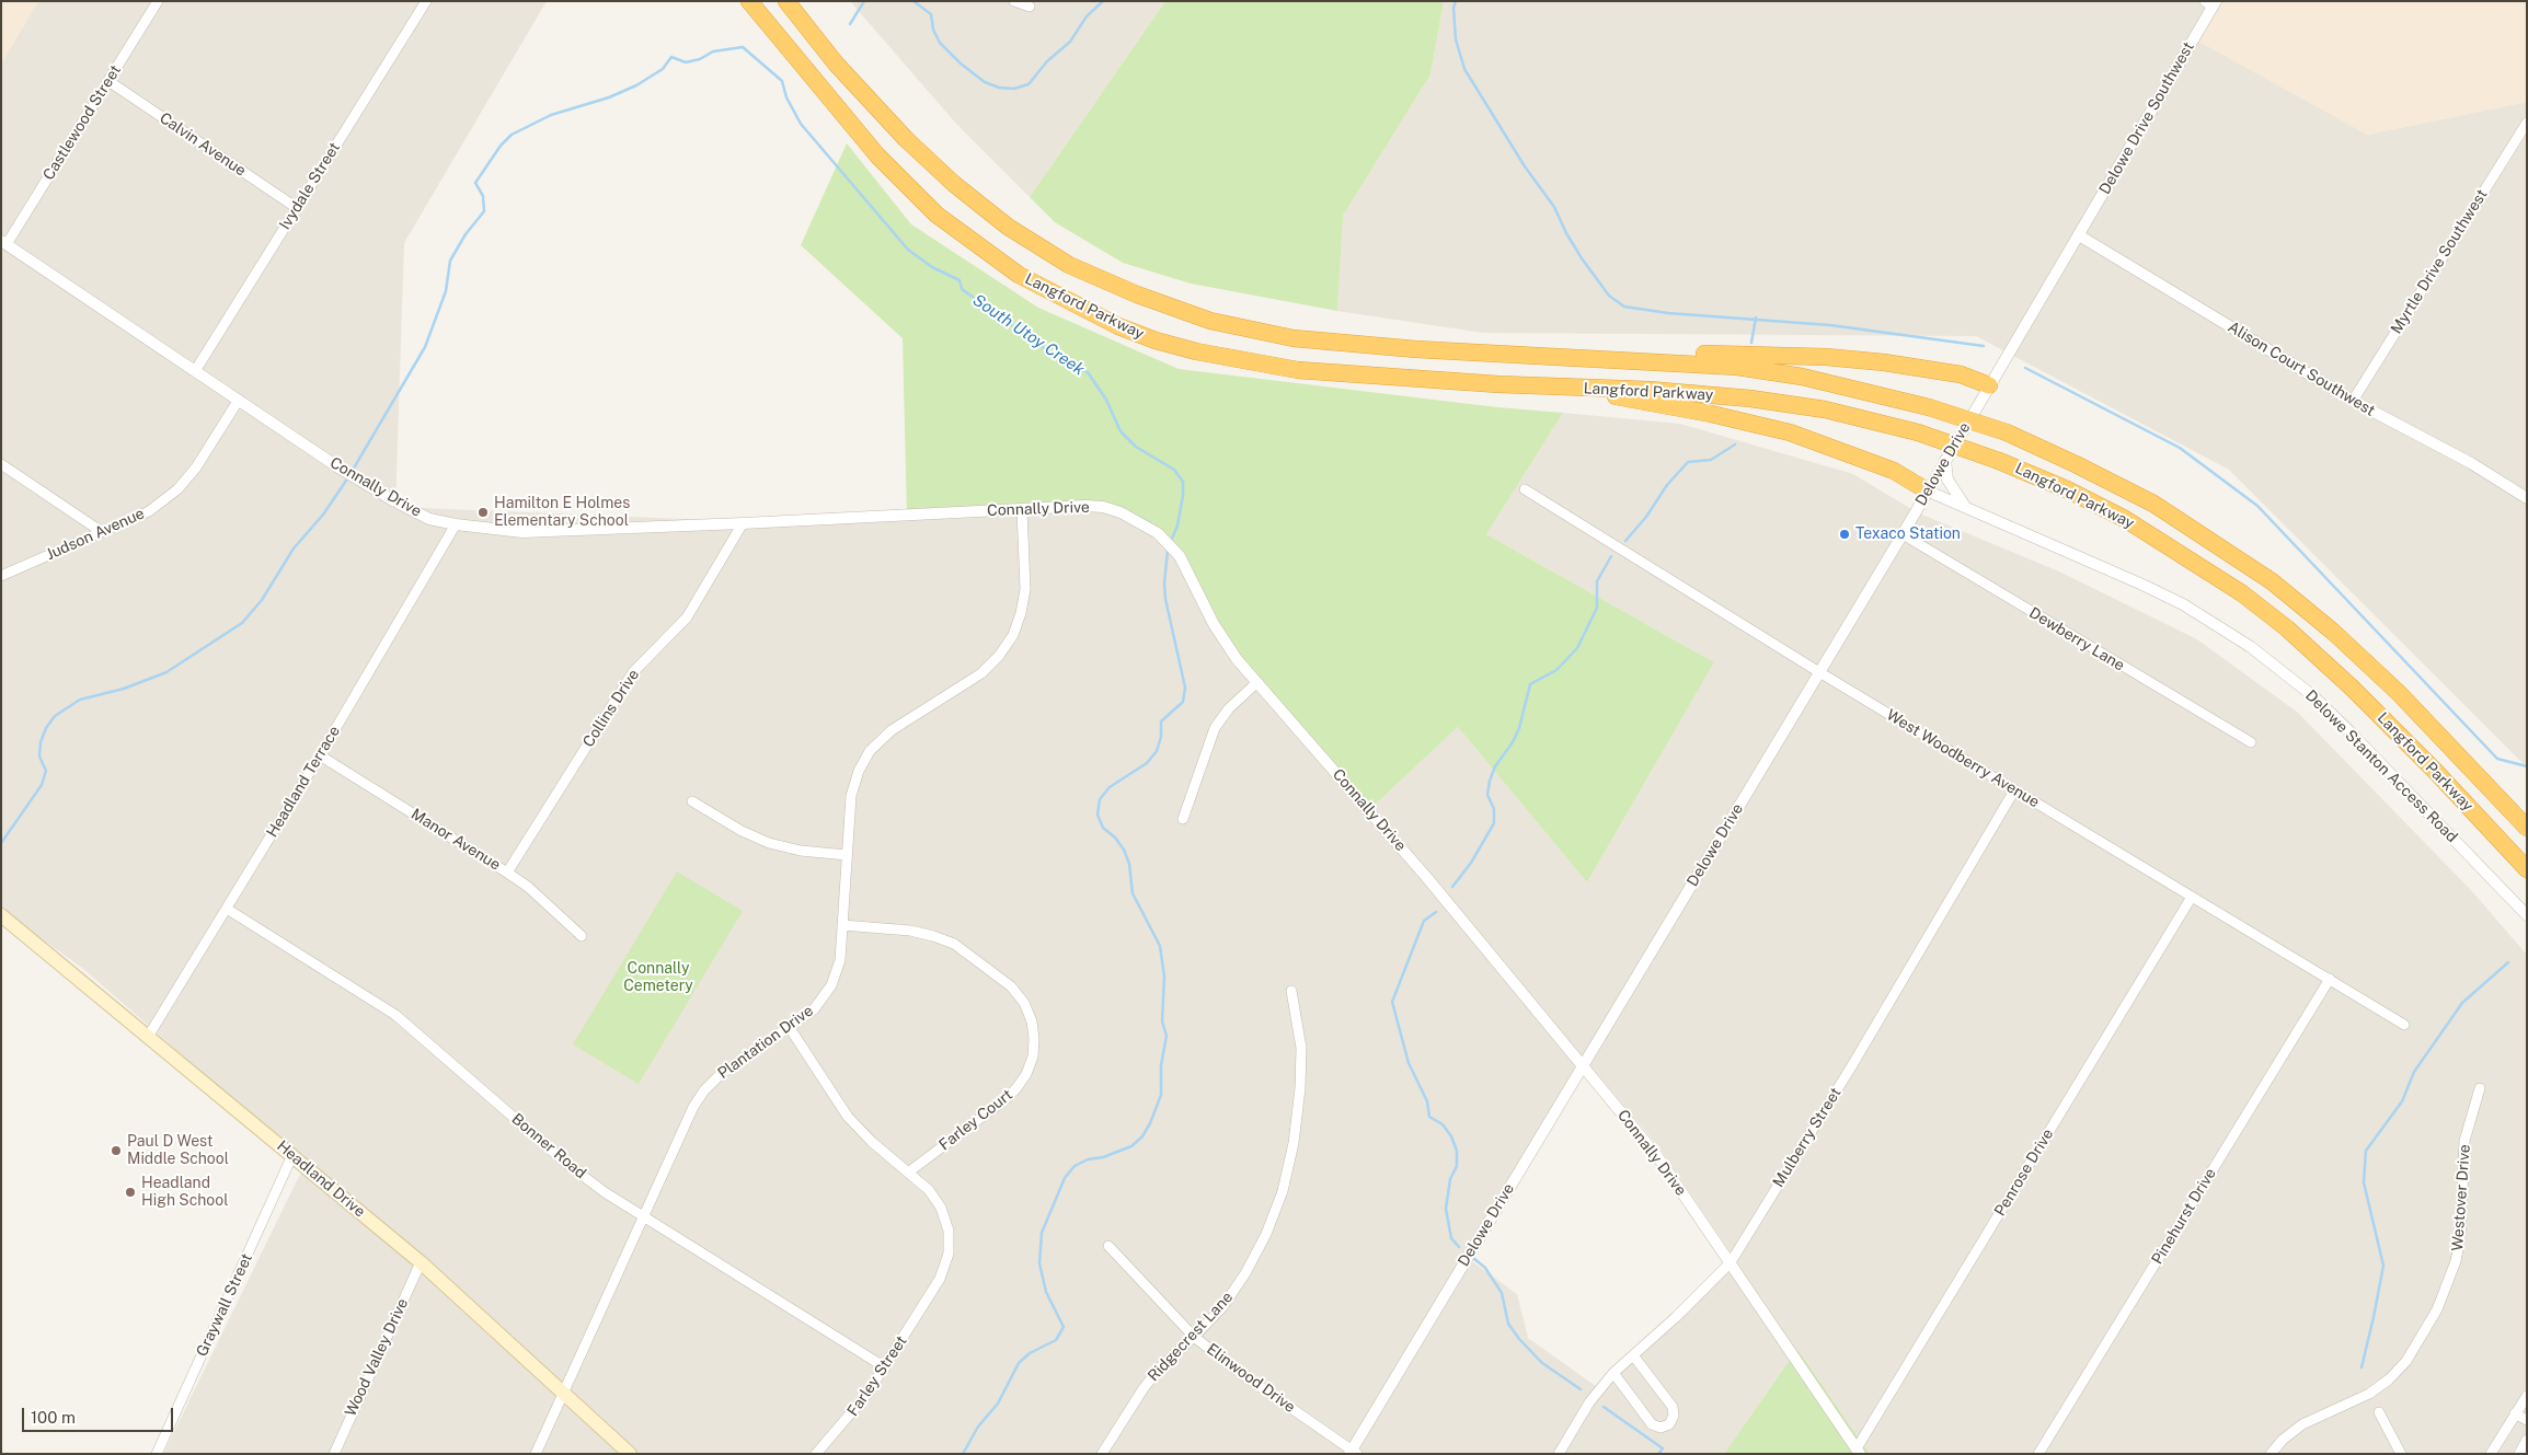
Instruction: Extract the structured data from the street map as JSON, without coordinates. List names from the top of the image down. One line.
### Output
{"streets":{"highway":["Langford Parkway"],"main road":["Headland Drive"],"street":["Delowe Drive Southwest","Castlewood Street","Calvin Avenue","Ivydale Street","Myrtle Drive Southwest","Alison Court Southwest","Delowe Drive","Connally Drive","Judson Avenue","Dewberry Lane","Collins Drive","West Woodberry Avenue","Delowe Stanton Access Road","Headland Terrace","Manor Avenue","Plantation Drive","Farley Court","Mulberry Street","Bonner Road","Penrose Drive","Westover Drive","Pinehurst Drive","Graywall Street","Ridgecrest Lane","Wood Valley Drive","Farley Street","Elinwood Drive"]},"crossings":[["Delowe Drive Southwest","Alison Court Southwest"],["Delowe Drive Southwest","Delowe Drive"],["Castlewood Street","Calvin Avenue"],["Castlewood Street","Connally Drive"],["Calvin Avenue","Ivydale Street"],["Ivydale Street","Connally Drive"],["Myrtle Drive Southwest","Alison Court Southwest"],["Alison Court Southwest","Delowe Drive"],["Delowe Drive","Connally Drive"],["Delowe Drive","Dewberry Lane"],["Delowe Drive","West Woodberry Avenue"],["Delowe Drive","Delowe Stanton Access Road"],["Delowe Drive","Elinwood Drive"],["Connally Drive","Judson Avenue"],["Connally Drive","Collins Drive"],["Connally Drive","Headland Terrace"],["Connally Drive","Plantation Drive"],["Connally Drive","Mulberry Street"],["Connally Drive","Penrose Drive"],["Collins Drive","Manor Avenue"],["West Woodberry Avenue","Mulberry Street"],["West Woodberry Avenue","Penrose Drive"],["West Woodberry Avenue","Pinehurst Drive"],["Headland Terrace","Manor Avenue"],["Headland Terrace","Bonner Road"],["Headland Terrace","Headland Drive"],["Plantation Drive","Farley Court"],["Plantation Drive","Bonner Road"],["Plantation Drive","Headland Drive"],["Farley Court","Farley Street"],["Bonner Road","Farley Street"],["Headland Drive","Graywall Street"],["Headland Drive","Wood Valley Drive"],["Ridgecrest Lane","Elinwood Drive"]],"water":["South Utoy Creek"],"parks":["Connally Cemetery"],"places":["Hamilton E Holmes Elementary School","Texaco Station","Paul D West Middle School","Headland High School"],"scale_bar":"100 m"}
